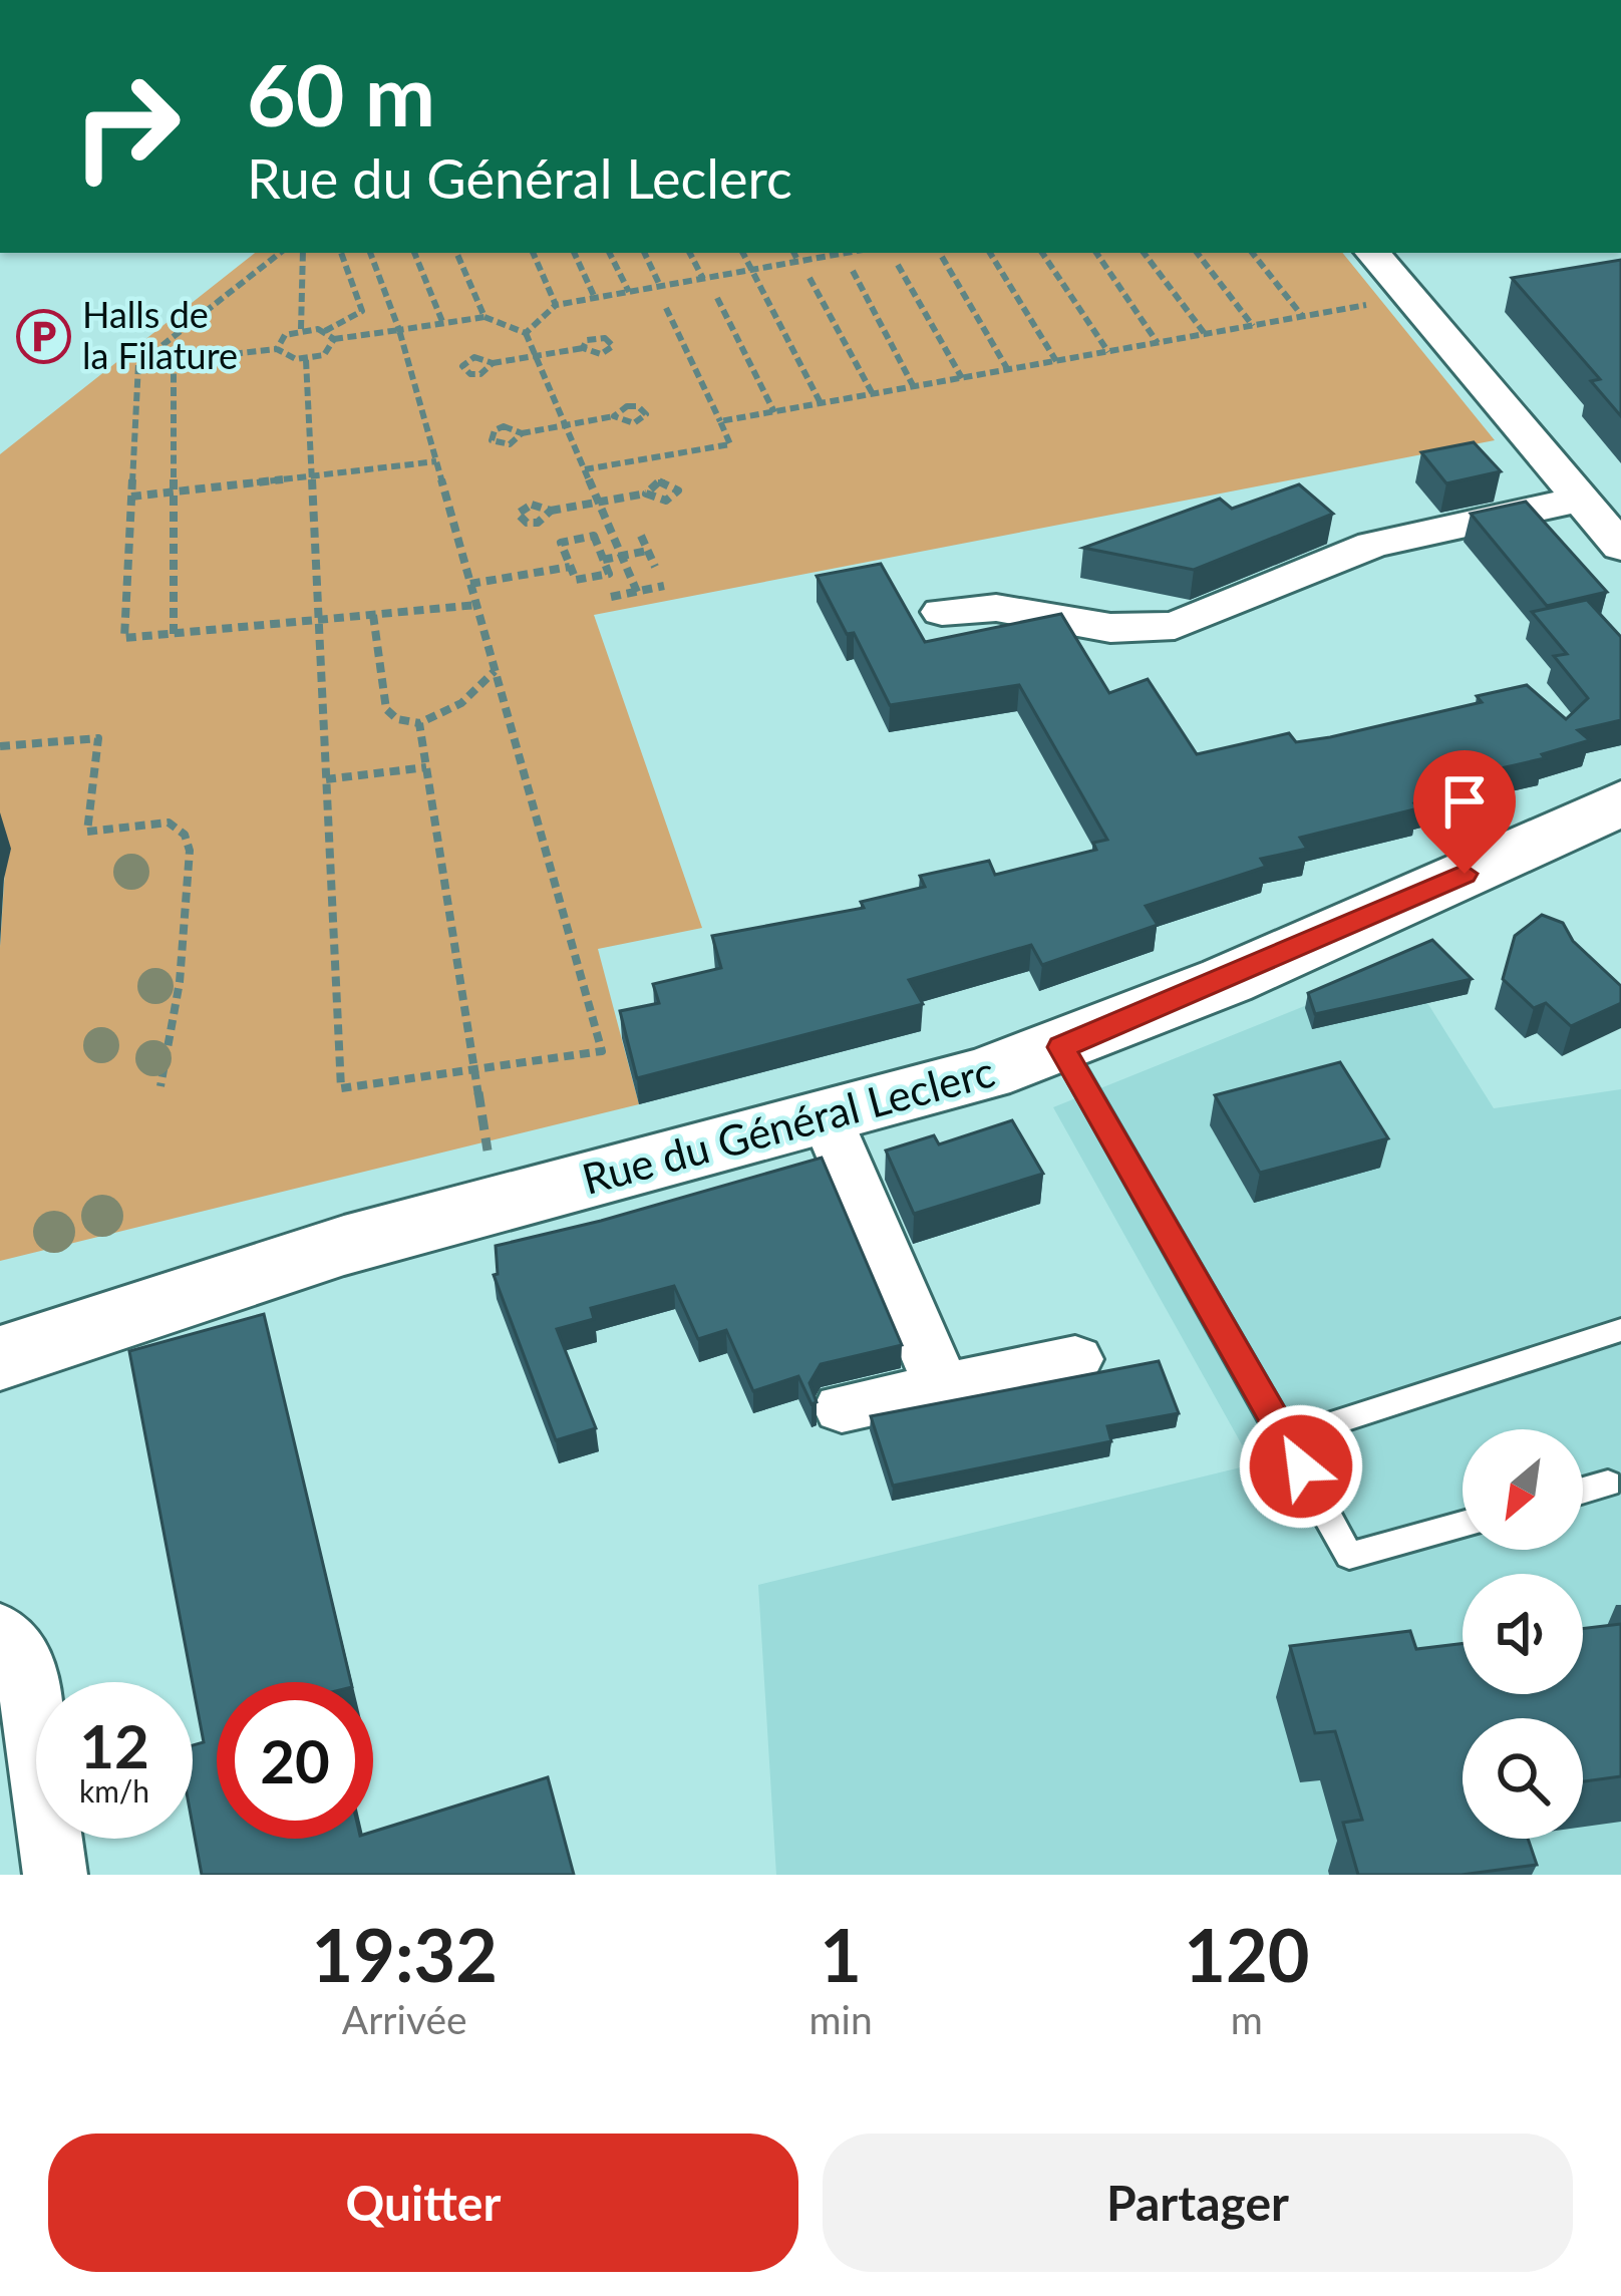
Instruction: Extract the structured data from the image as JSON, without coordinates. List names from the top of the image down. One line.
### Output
{"streets":{"main road":["Rue du Général Leclerc"]},"places":{"parking":["Halls de la Filature"]},"north":"bottom left","page":{"turn":["60 m","Rue du Général Leclerc"],"speed":"12 km/h","limit":"20","eta":["19:32","Arrivée","1","min","120","m"],"buttons":["Quitter","Partager"]}}
